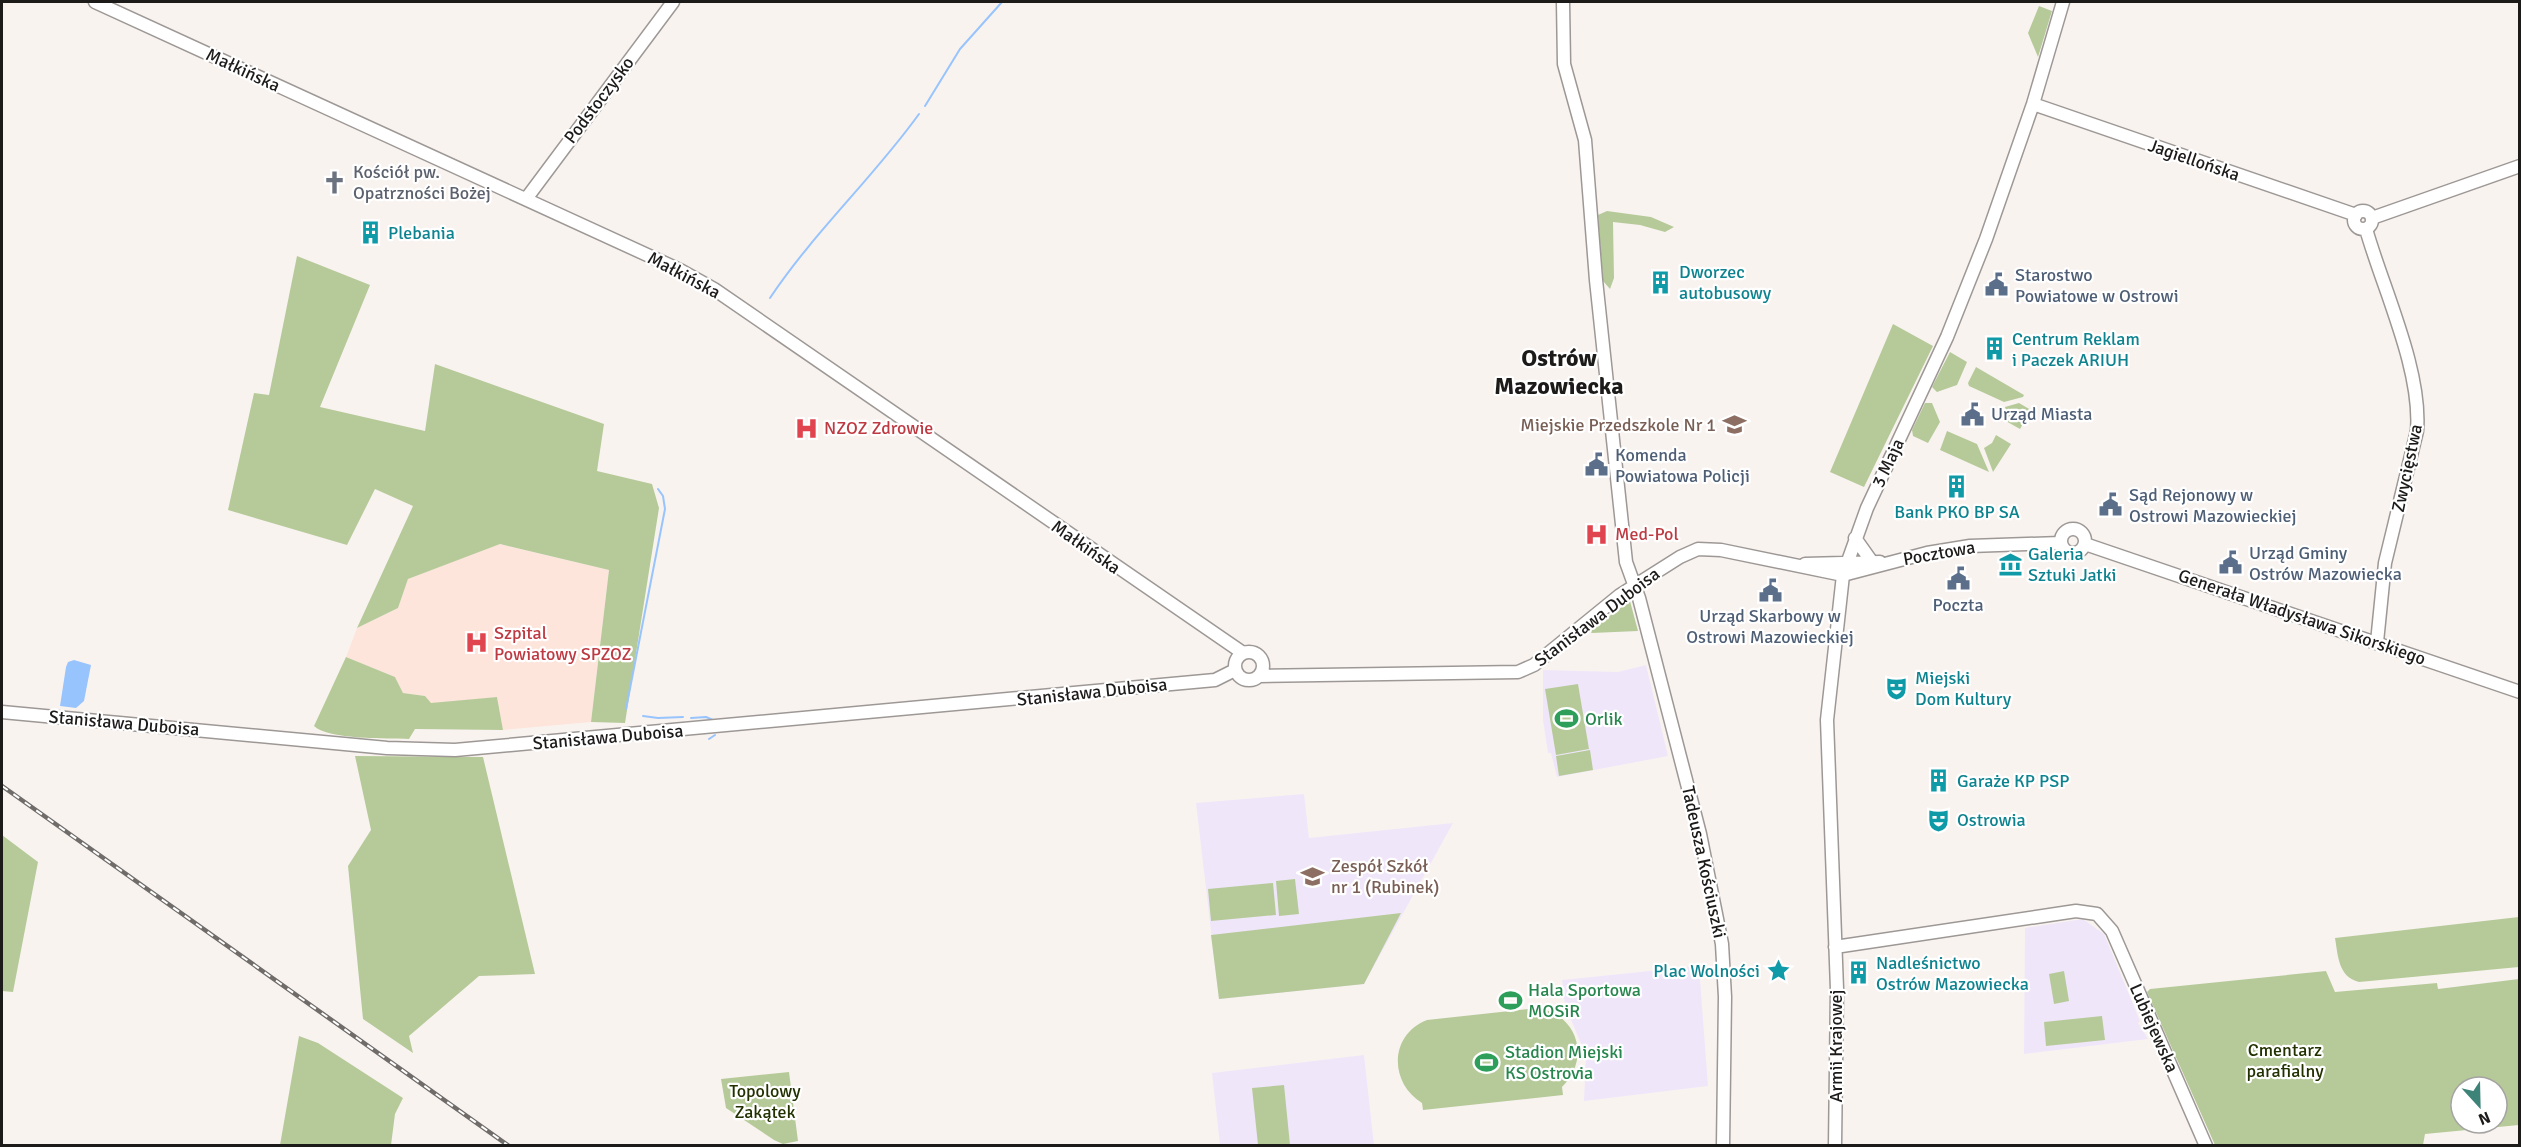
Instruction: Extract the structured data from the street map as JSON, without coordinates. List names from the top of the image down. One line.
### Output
{"streets":{"street":["Małkińska","Podstoczysko","Jagiellońska","3 Maja","Zwycięstwa","Pocztowa","Stanisława Duboisa","Generała Władysława Sikorskiego","Tadeusza Kościuszki","Lubiejewska","Armii Krajowej"]},"crossings":[["Małkińska","Podstoczysko"],["Małkińska","Stanisława Duboisa"],["Jagiellońska","3 Maja"],["Jagiellońska","Zwycięstwa"],["3 Maja","Pocztowa"],["3 Maja","Stanisława Duboisa"],["3 Maja","Lubiejewska"],["3 Maja","Armii Krajowej"],["Zwycięstwa","Generała Władysława Sikorskiego"],["Pocztowa","Stanisława Duboisa"],["Pocztowa","Generała Władysława Sikorskiego"],["Stanisława Duboisa","Tadeusza Kościuszki"],["Lubiejewska","Armii Krajowej"]],"districts":["Ostrów Mazowiecka"],"parks":["Cmentarz parafialny","Topolowy Zakątek"],"places":{"church":["Kościół pw. Opatrzności Bożej"],"building":["Plebania","Dworzec autobusowy","Centrum Reklam i Paczek ARIUH","Bank PKO BP SA","Garaże KP PSP","Nadleśnictwo Ostrów Mazowiecka"],"public building":["Starostwo Powiatowe w Ostrowi","Urząd Miasta","Komenda Powiatowa Policji","Sąd Rejonowy w Ostrowi Mazowieckiej","Urząd Gminy Ostrów Mazowiecka","Poczta","Urząd Skarbowy w Ostrowi Mazowieckiej"],"school or university":["Miejskie Przedszkole Nr 1","Zespół Szkół nr 1 (Rubinek)"],"hospital":["NZOZ Zdrowie","Med-Pol","Szpital Powiatowy SPZOZ"],"museum":["Galeria Sztuki Jatki"],"theatre":["Miejski Dom Kultury","Ostrowia"],"sports":["Orlik","Hala Sportowa MOSiR","Stadion Miejski KS Ostrovia"],"place":["Plac Wolności"]},"north":"bottom"}
